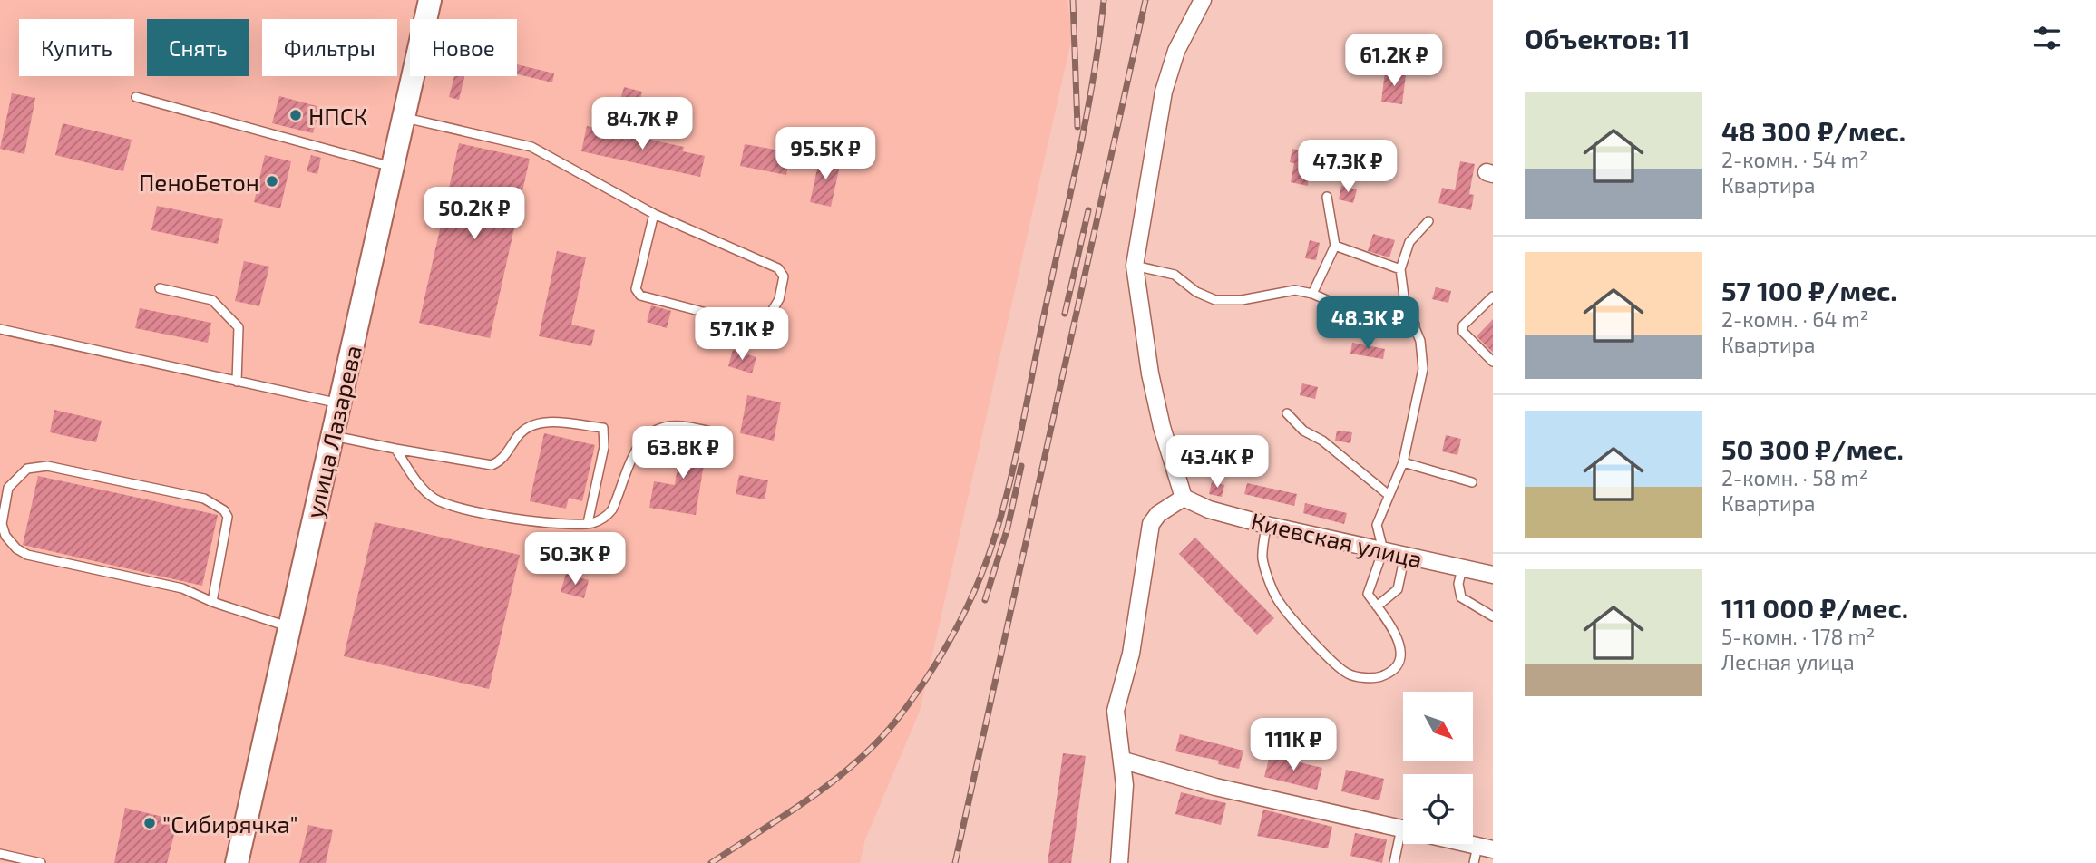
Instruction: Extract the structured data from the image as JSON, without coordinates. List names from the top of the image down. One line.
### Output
{"streets":{"main road":["улица Лазарева"],"street":["Киевская улица"]},"places":["НПСК","ПеноБетон","\"Сибирячка\""],"north":"bottom right","page":{"heading":"Объектов: 11","chip":["Купить","Снять","Фильтры","Новое"],"price":["61.2K ₽","84.7K ₽","95.5K ₽","47.3K ₽","50.2K ₽","48.3K ₽","57.1K ₽","63.8K ₽","43.4K ₽","50.3K ₽","111K ₽"],"list":[{"name":"48 300 ₽/мес.","note":"2-комн. · 54 m² · Квартира"},{"name":"57 100 ₽/мес.","note":"2-комн. · 64 m² · Квартира"},{"name":"50 300 ₽/мес.","note":"2-комн. · 58 m² · Квартира"},{"name":"111 000 ₽/мес.","note":"5-комн. · 178 m² · Лесная улица"}]}}
